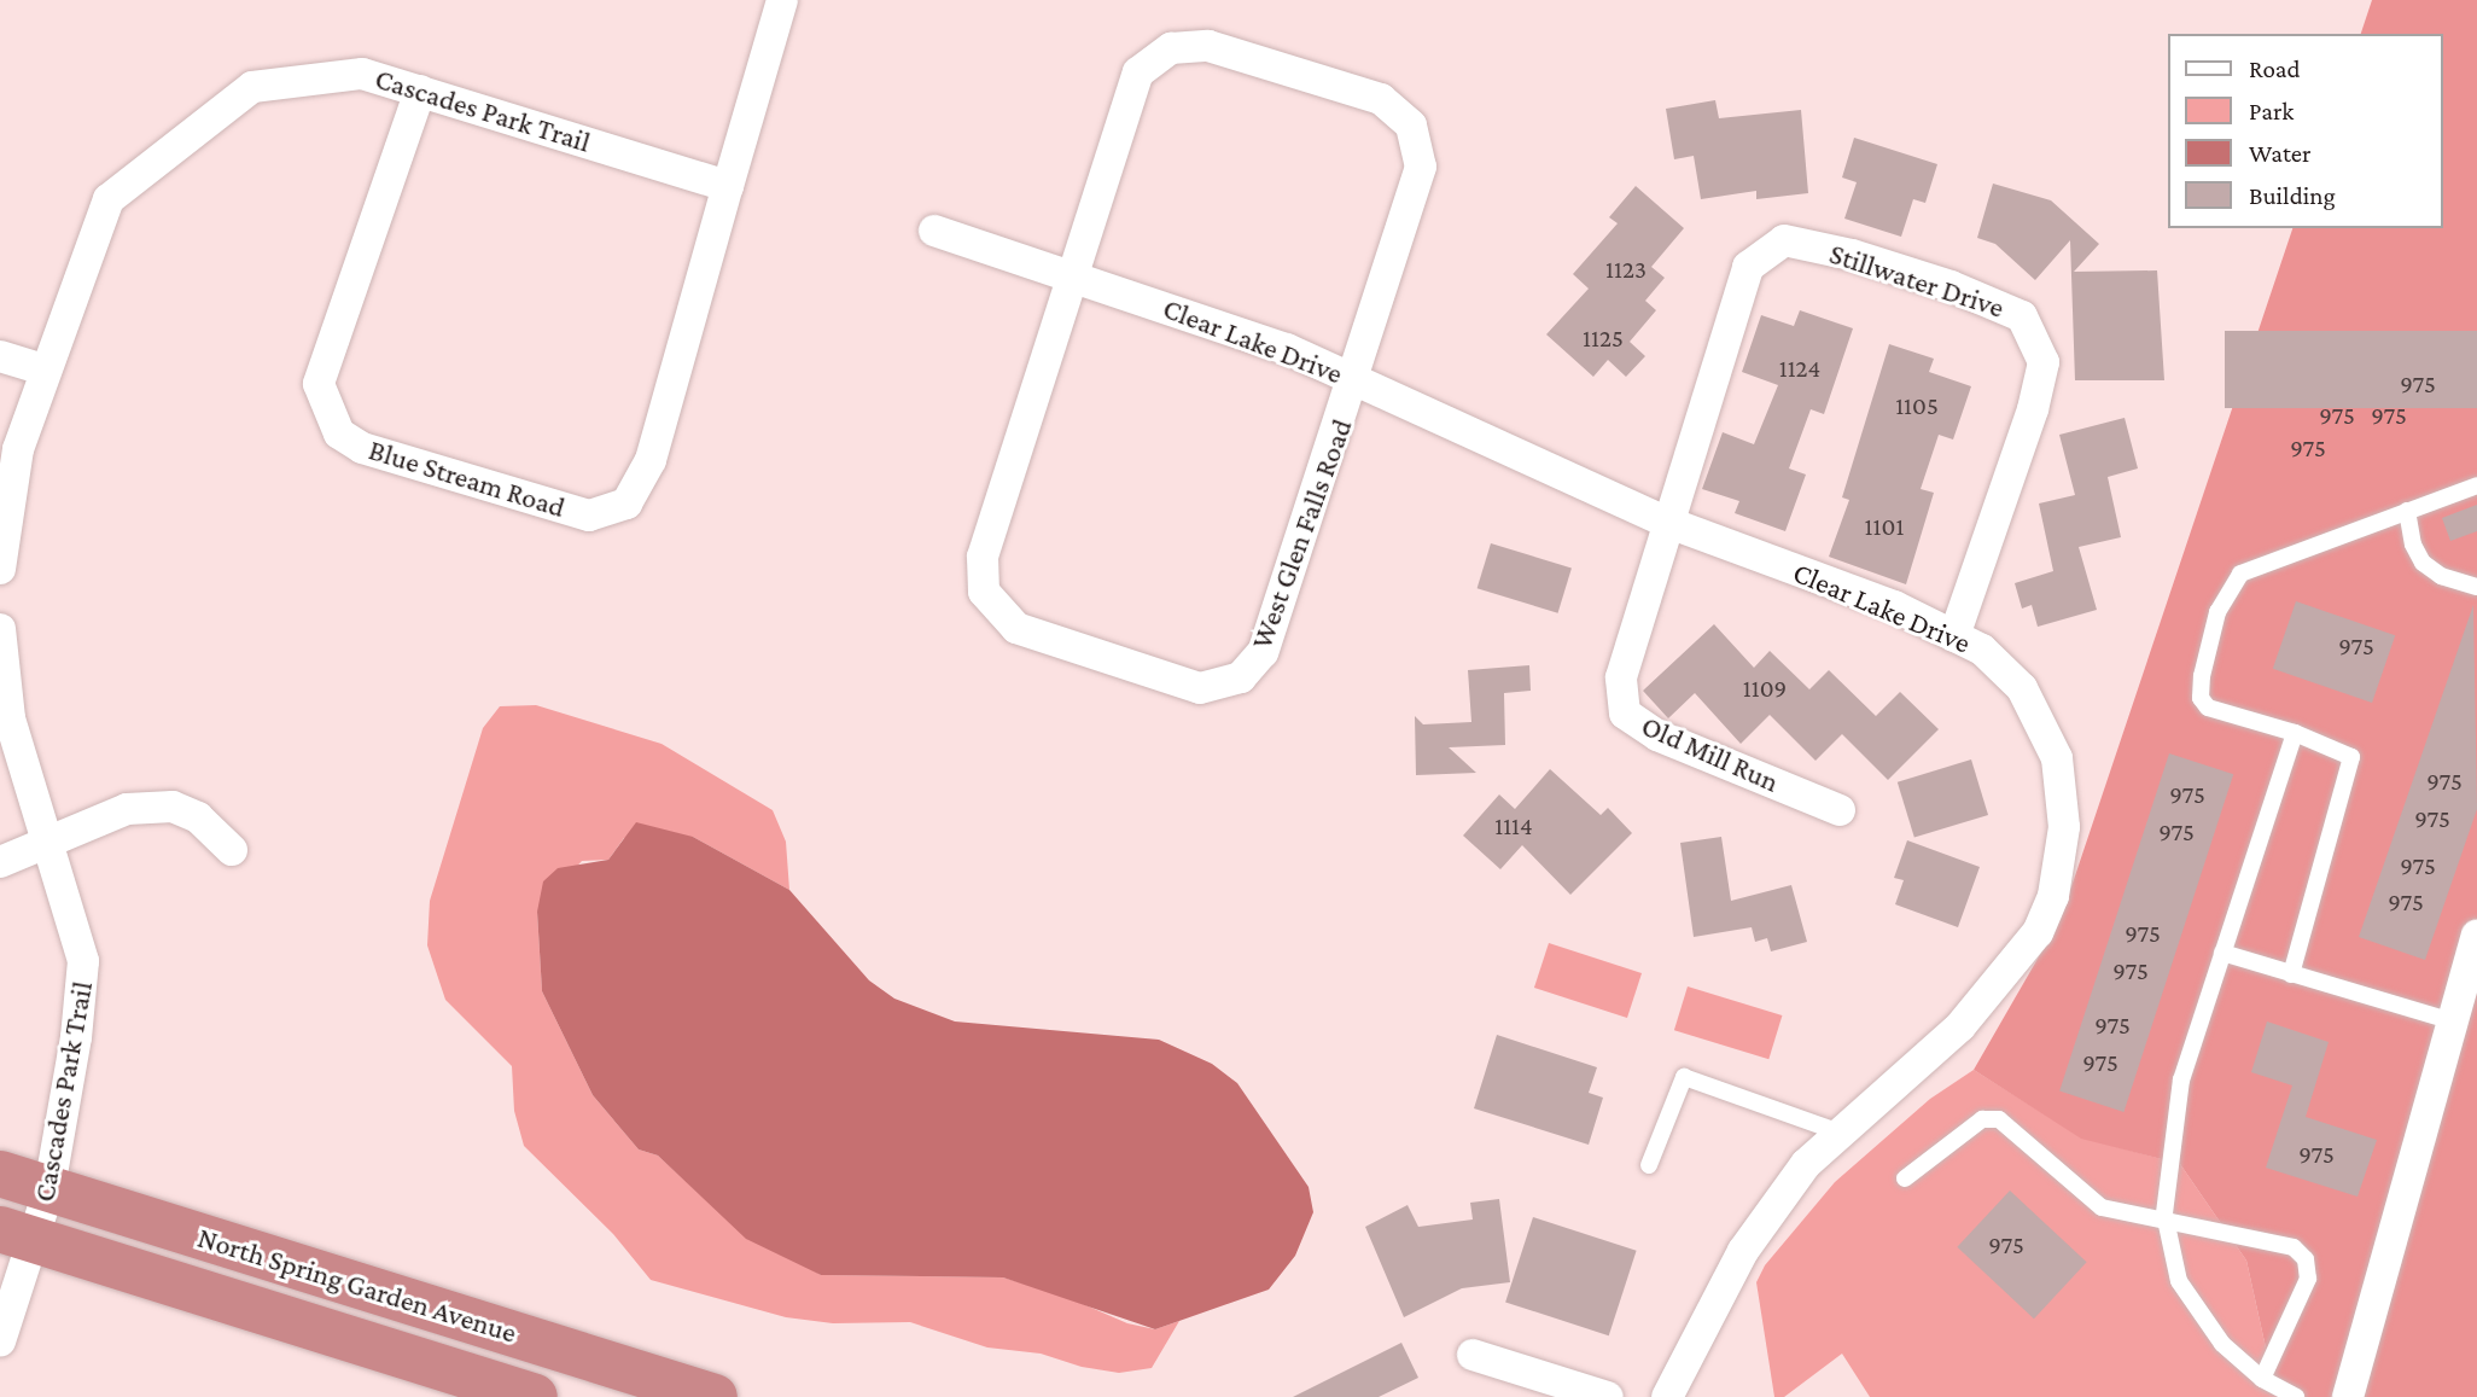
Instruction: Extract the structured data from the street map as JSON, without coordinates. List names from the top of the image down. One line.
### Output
{"streets":{"highway":["North Spring Garden Avenue"],"street":["Cascades Park Trail","Stillwater Drive","Clear Lake Drive","Blue Stream Road","West Glen Falls Road","Old Mill Run"]},"crossings":[["Cascades Park Trail","Blue Stream Road"],["Cascades Park Trail","North Spring Garden Avenue"],["Stillwater Drive","Clear Lake Drive"],["Stillwater Drive","Old Mill Run"],["Clear Lake Drive","West Glen Falls Road"],["Clear Lake Drive","Old Mill Run"]],"house_numbers":["1123","1125","1124","975","1105","975","975","975","1101","975","1109","975","975","975","1114","975","975","975","975","975","975","975","975","975"],"legend":["Road","Park","Water","Building"]}
